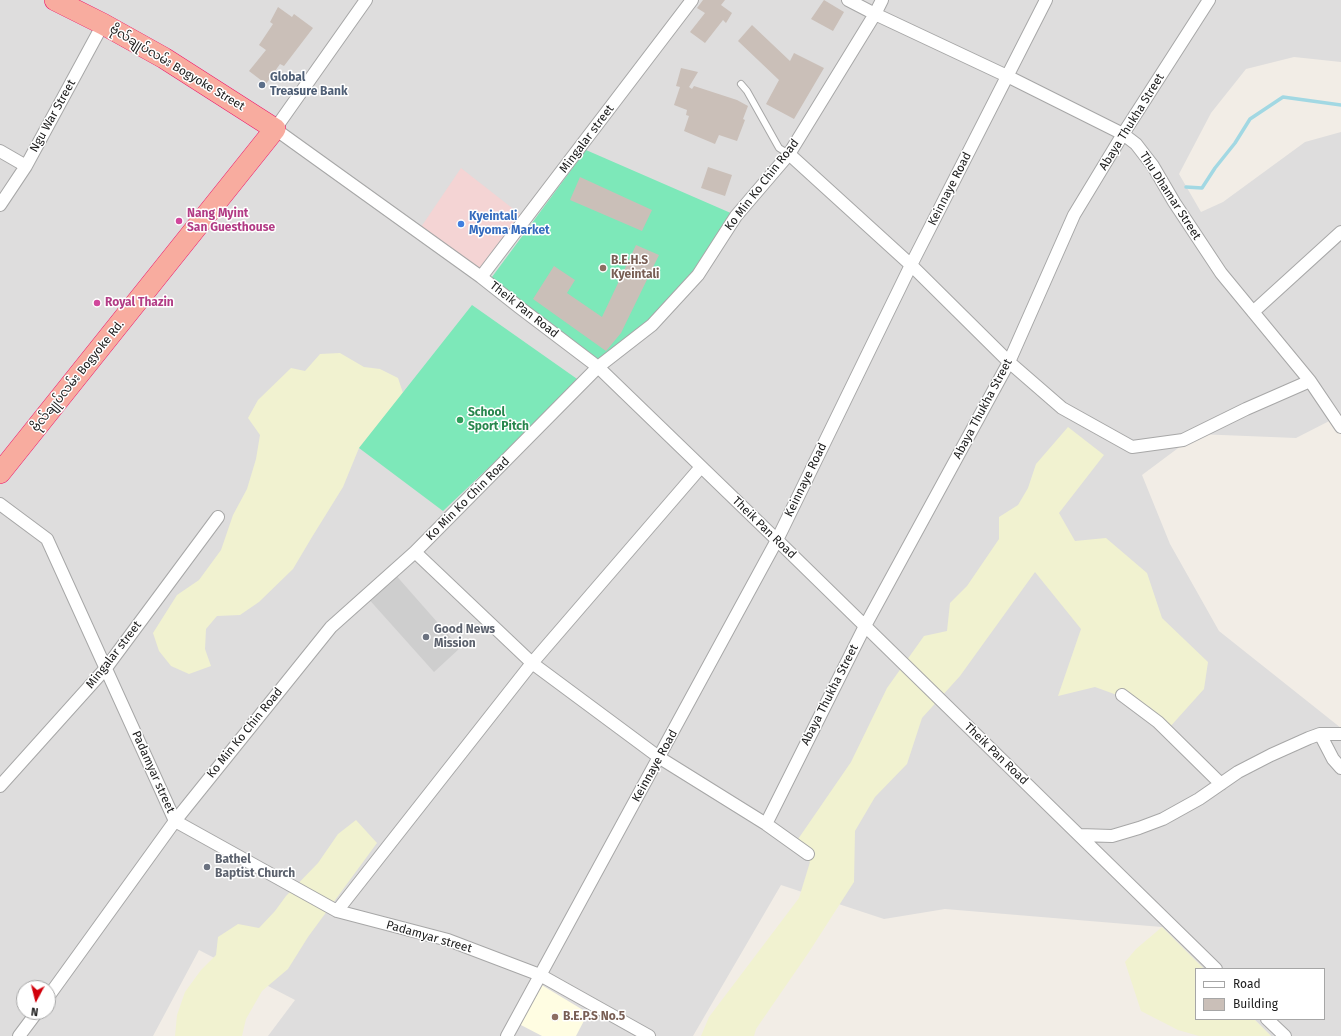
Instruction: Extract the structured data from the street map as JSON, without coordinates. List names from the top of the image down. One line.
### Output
{"streets":{"highway":["ဗိုလ်ချုပ်လမ်း Bogyoke Street","ဗိုလ်ချုပ်လမ်း Bogyoke Rd."],"street":["Ngu War Street","Abaya Thukha Street","Mingalar street","Ko Min Ko Chin Road","Keinnaye Road","Thu Dhamar Street","Theik Pan Road","Padamyar street"]},"crossings":[["ဗိုလ်ချုပ်လမ်း Bogyoke Street","Ngu War Street"],["ဗိုလ်ချုပ်လမ်း Bogyoke Street","Theik Pan Road"],["ဗိုလ်ချုပ်လမ်း Bogyoke Street","ဗိုလ်ချုပ်လမ်း Bogyoke Rd."],["Abaya Thukha Street","Thu Dhamar Street"],["Abaya Thukha Street","Theik Pan Road"],["Mingalar street","Theik Pan Road"],["Mingalar street","Padamyar street"],["Ko Min Ko Chin Road","Thu Dhamar Street"],["Ko Min Ko Chin Road","Theik Pan Road"],["Ko Min Ko Chin Road","Padamyar street"],["Keinnaye Road","Thu Dhamar Street"],["Keinnaye Road","Theik Pan Road"],["Keinnaye Road","Padamyar street"],["Theik Pan Road","ဗိုလ်ချုပ်လမ်း Bogyoke Rd."]],"places":["Global Treasure Bank","Nang Myint San Guesthouse","Kyeintali Myoma Market","B.E.H.S Kyeintali","Royal Thazin","School Sport Pitch","Good News Mission","Bathel Baptist Church","B.E.P.S No.5"],"legend":["Road","Building"],"north":"bottom"}
